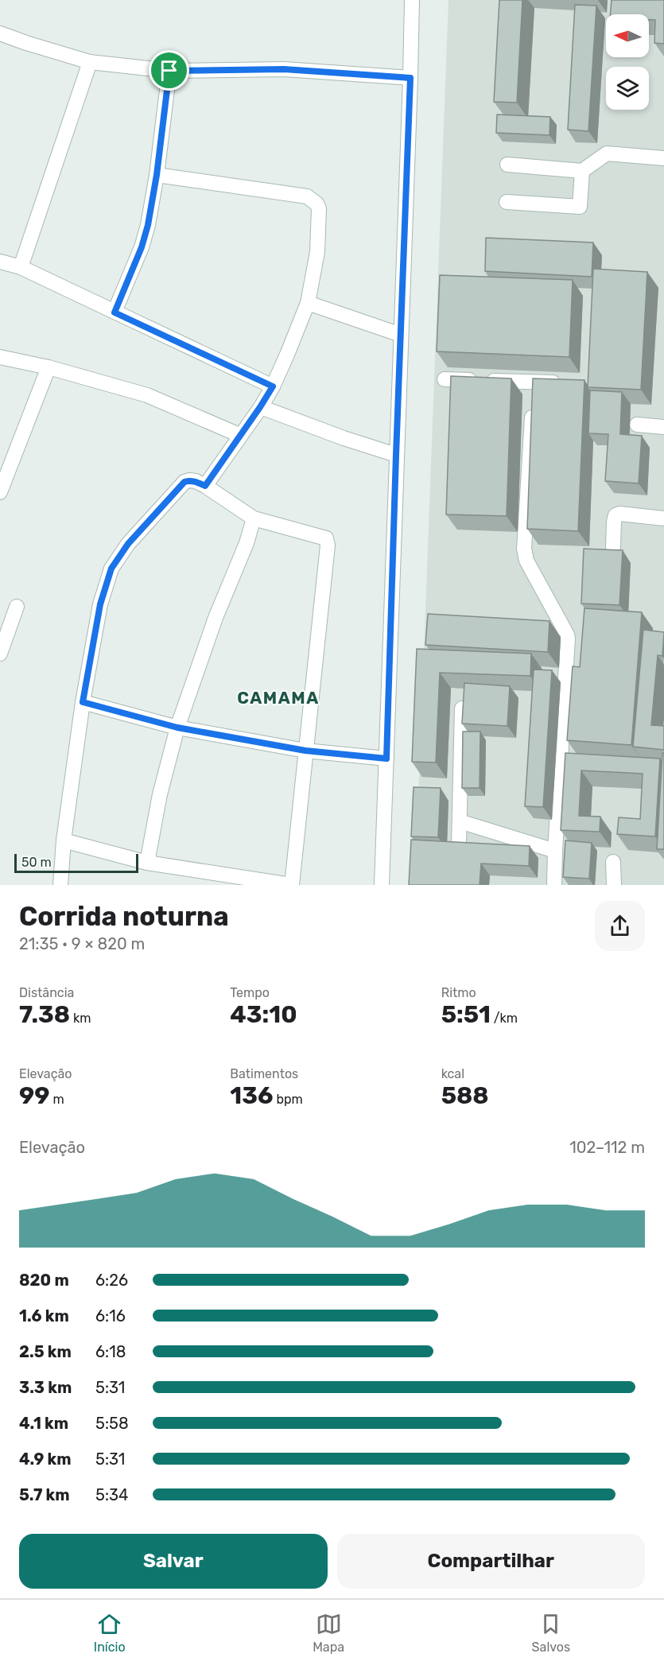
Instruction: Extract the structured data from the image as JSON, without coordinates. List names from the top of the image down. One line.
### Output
{"districts":["CAMAMA"],"scale_bar":"50 m","north":"left","page":{"scale":"50 m","heading":["Corrida noturna","21:35 · 9 × 820 m"],"stats":[["Distância","7.38 km"],["Tempo","43:10"],["Ritmo","5:51 /km"],["Elevação","99 m"],["Batimentos","136 bpm"],["kcal","588"]],"chart":["Elevação","102–112 m"],"list":[{"name":"820 m","note":"6:26"},{"name":"1.6 km","note":"6:16"},{"name":"2.5 km","note":"6:18"},{"name":"3.3 km","note":"5:31"},{"name":"4.1 km","note":"5:58"},{"name":"4.9 km","note":"5:31"},{"name":"5.7 km","note":"5:34"}],"buttons":["Salvar","Compartilhar"],"tabs":["Início","Mapa","Salvos"]}}
